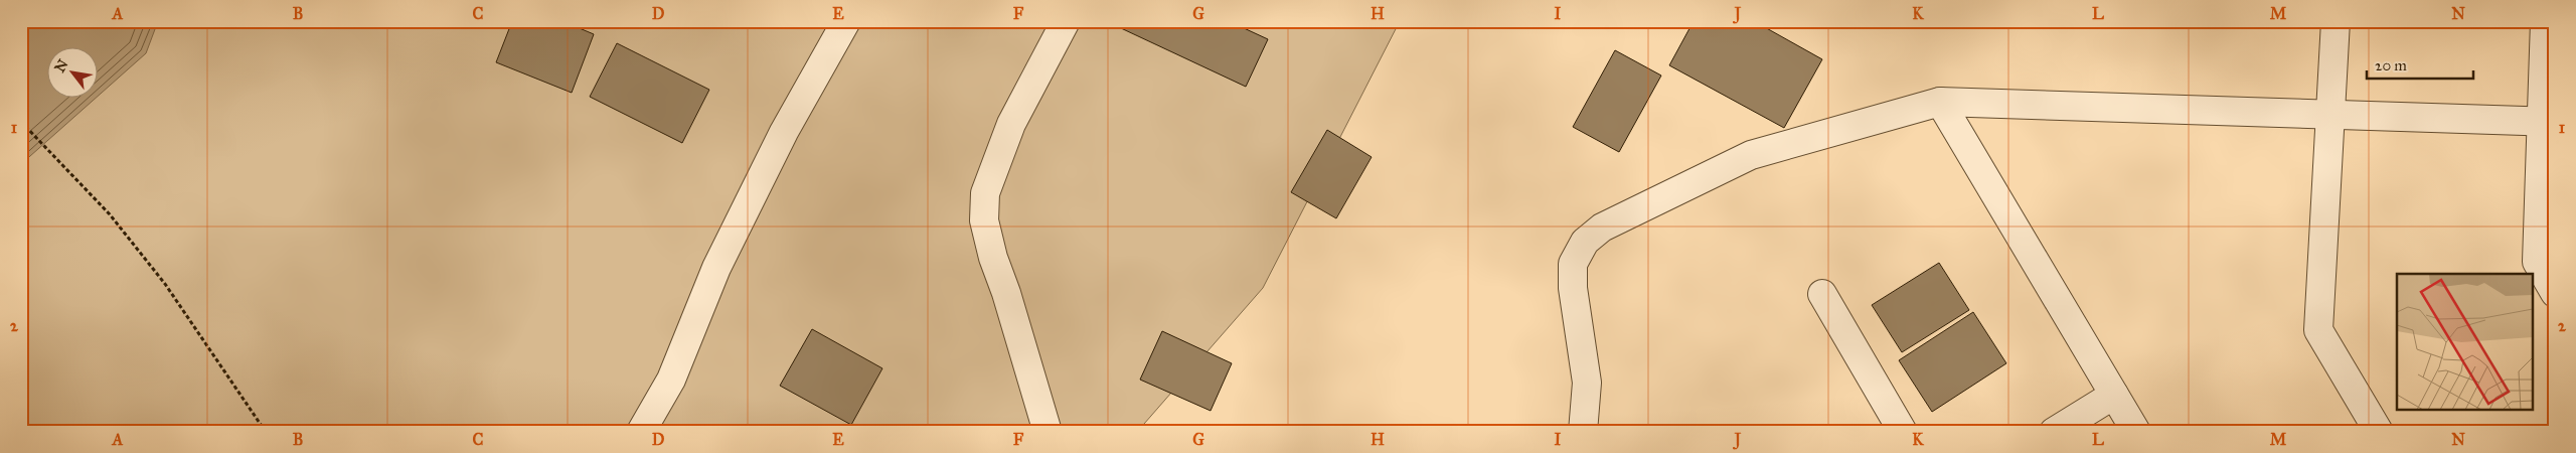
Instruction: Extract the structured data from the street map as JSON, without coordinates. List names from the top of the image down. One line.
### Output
{"scale_bar":"20 m","north":"top left","grid":{"columns":["A","B","C","D","E","F","G","H","I","J","K","L","M","N"],"rows":["1","2"]}}
